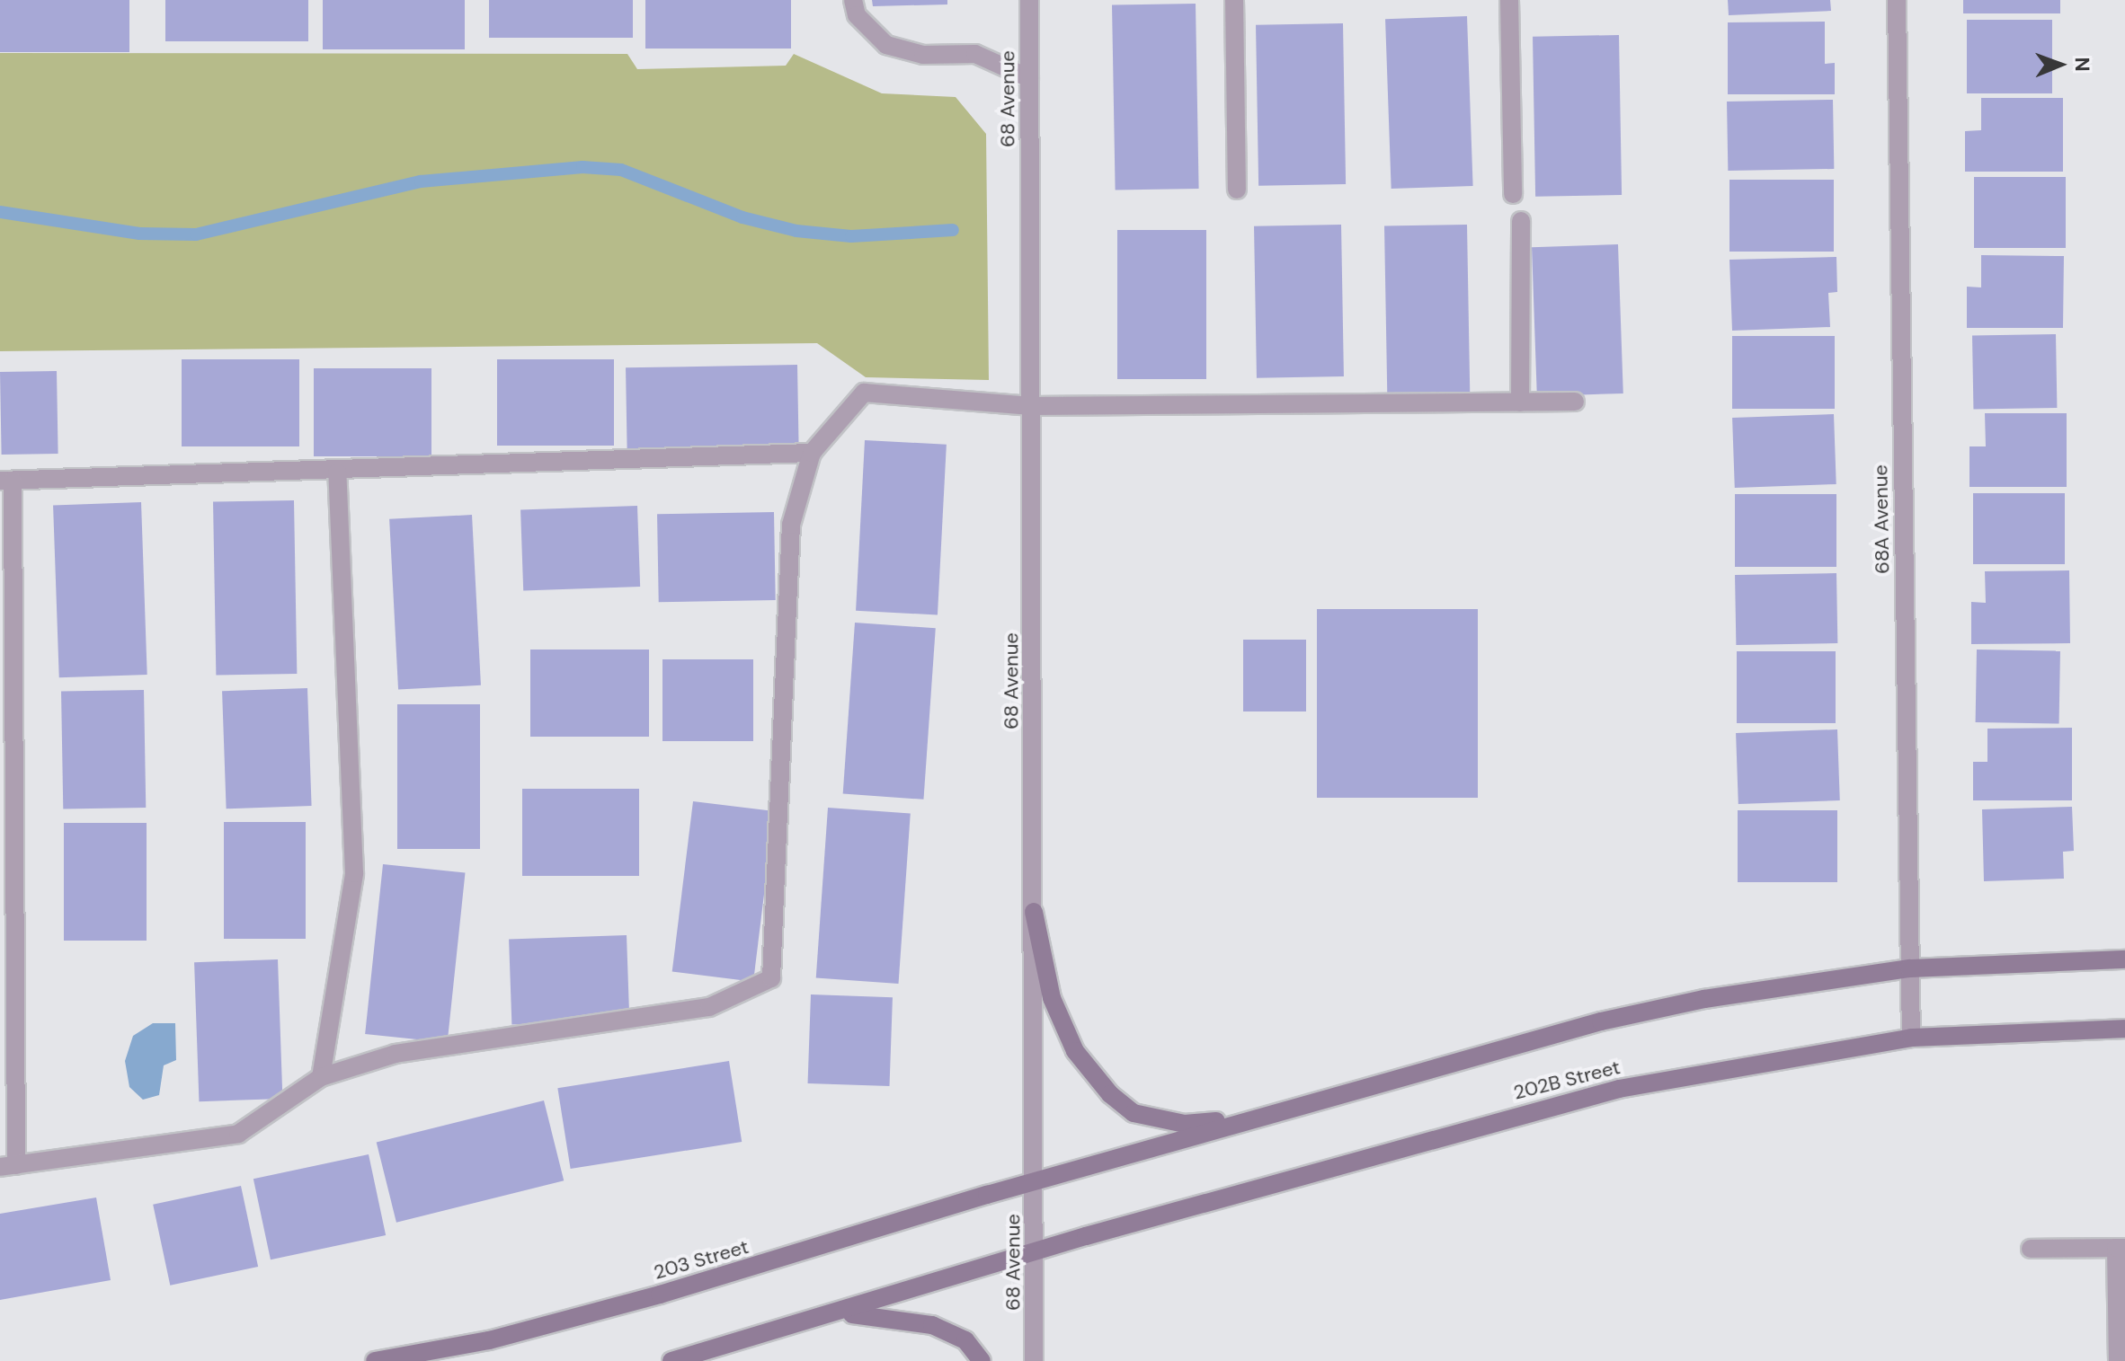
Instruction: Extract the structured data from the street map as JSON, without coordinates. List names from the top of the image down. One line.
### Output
{"streets":{"main road":["202B Street","203 Street"],"street":["68 Avenue","68A Avenue"]},"crossings":[["68 Avenue","202B Street"],["68 Avenue","203 Street"],["68A Avenue","202B Street"]],"north":"right"}
